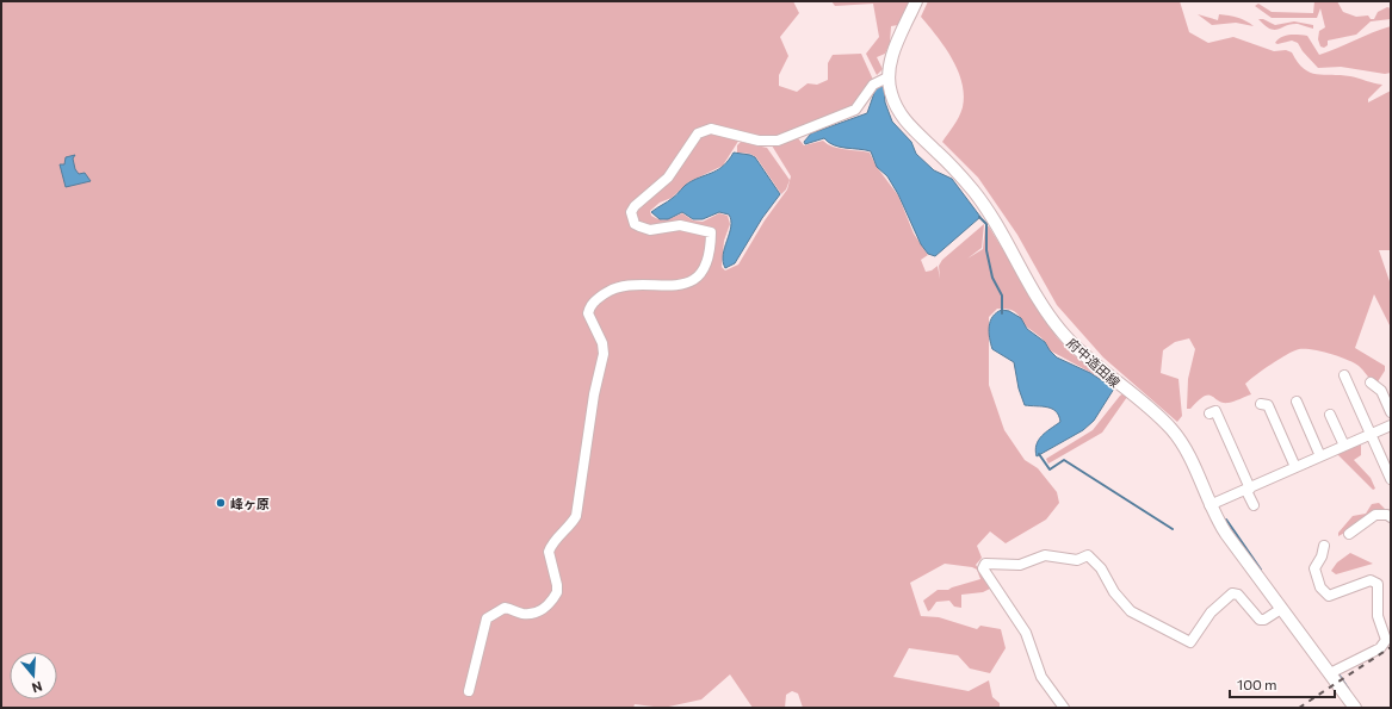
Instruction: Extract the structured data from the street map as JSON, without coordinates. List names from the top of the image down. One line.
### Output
{"streets":{"main road":["府中造田線"]},"places":["峰ヶ原"],"scale_bar":"100 m","north":"bottom"}
